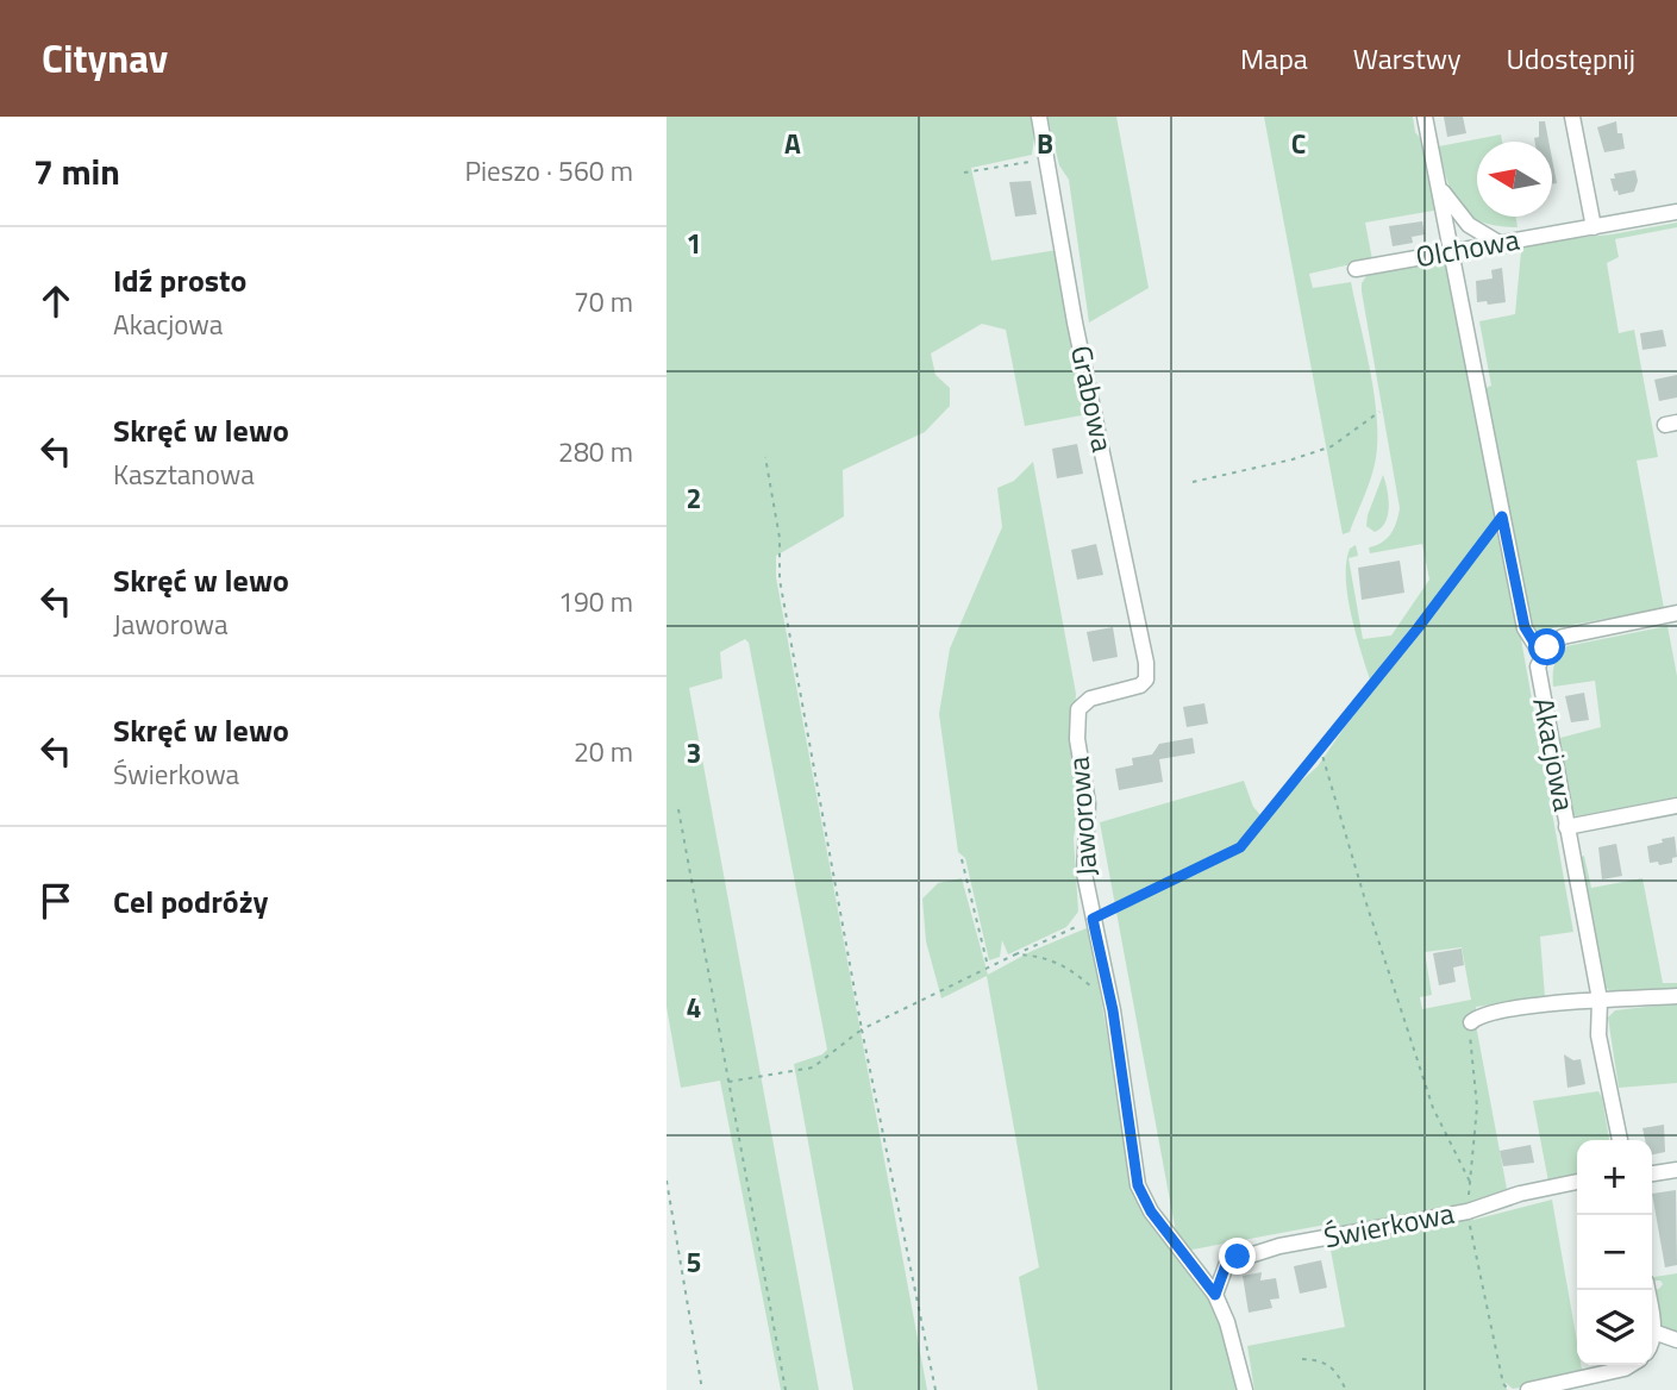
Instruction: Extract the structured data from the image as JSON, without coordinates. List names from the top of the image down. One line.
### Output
{"streets":{"street":["Olchowa","Grabowa","Akacjowa","Jaworowa","Świerkowa"]},"crossings":[["Olchowa","Akacjowa"],["Grabowa","Jaworowa"],["Jaworowa","Świerkowa"]],"north":"left","page":{"header":"Citynav","nav":["Mapa","Warstwy","Udostępnij"],"heading":["7 min","Pieszo · 560 m"],"list":[["Idź prosto","Akacjowa","70 m"],["Skręć w lewo","Kasztanowa","280 m"],["Skręć w lewo","Jaworowa","190 m"],["Skręć w lewo","Świerkowa","20 m"],"Cel podróży"],"map_buttons":["+","−"]},"grid":{"columns":["A","B","C"],"rows":["1","2","3","4","5"]}}
